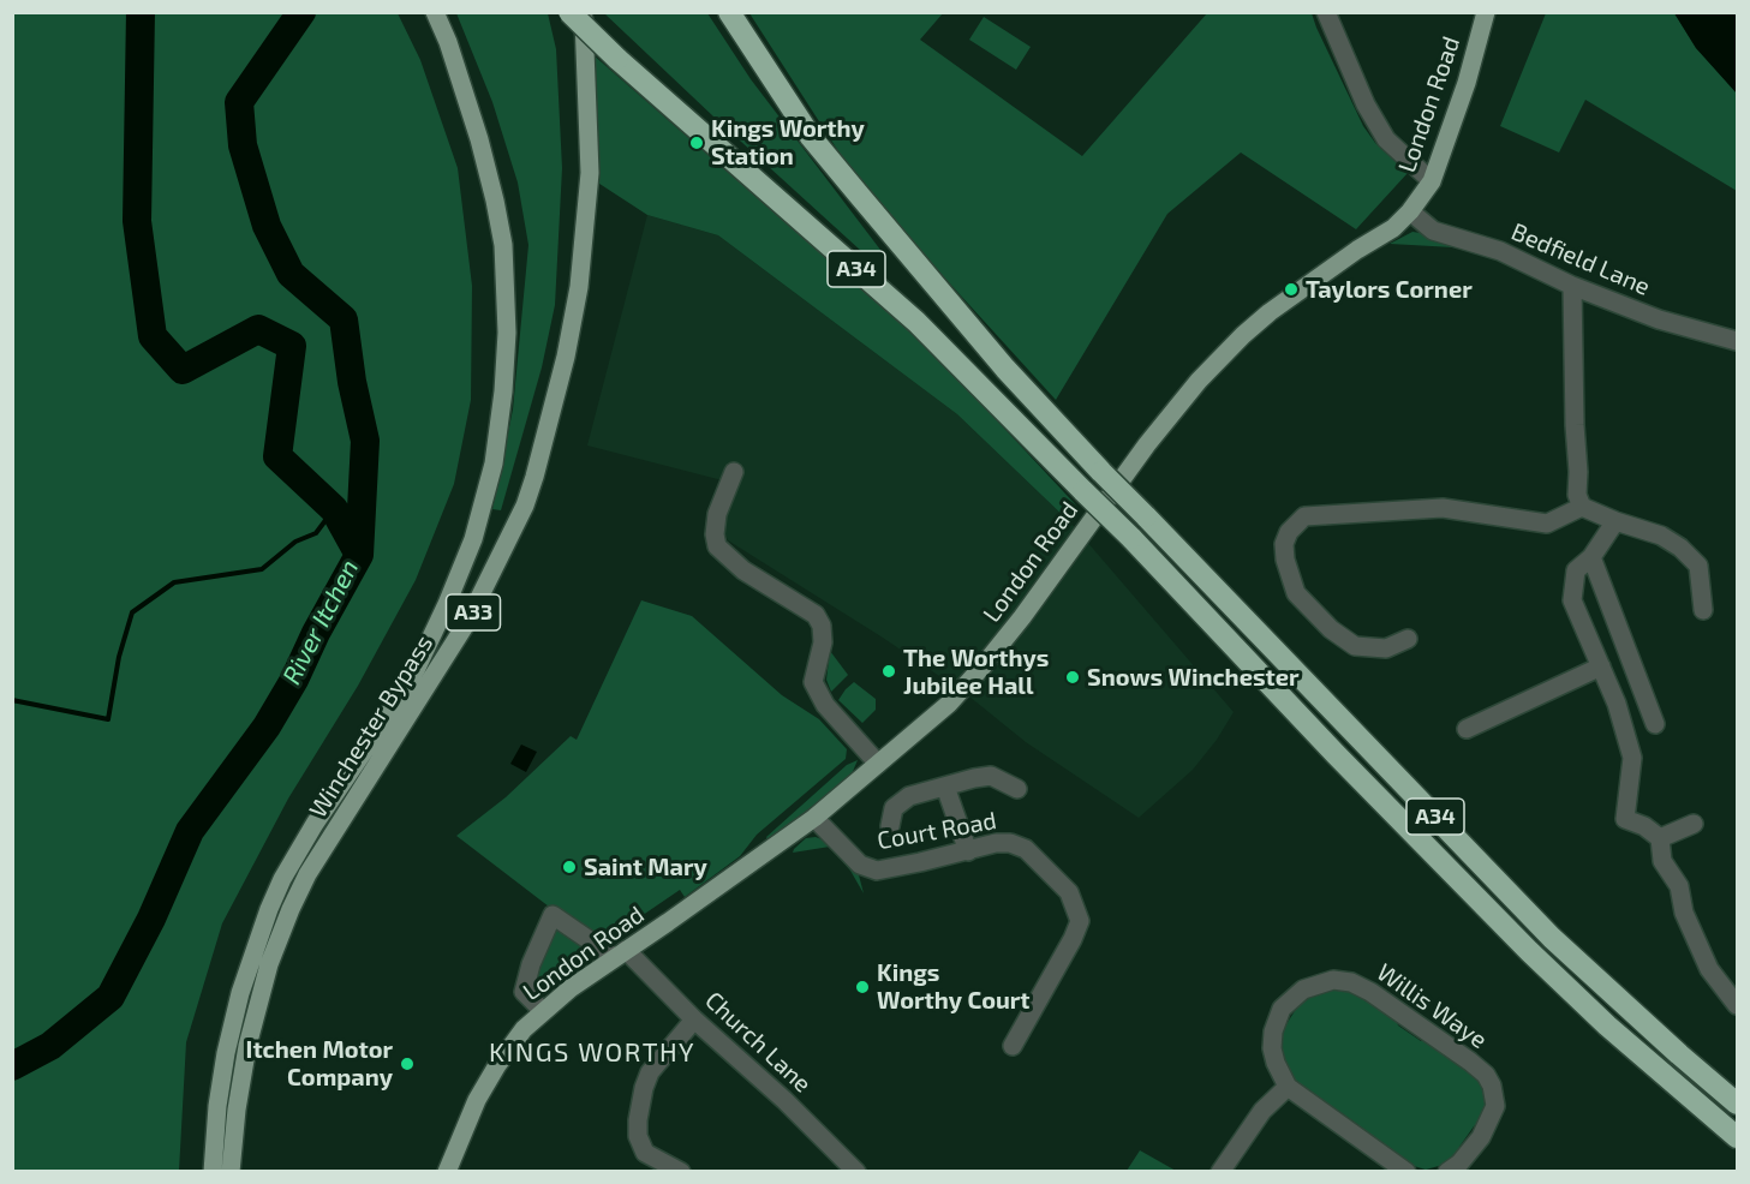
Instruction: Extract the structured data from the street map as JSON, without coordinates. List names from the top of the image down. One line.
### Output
{"streets":{"highway":["A34"],"main road":["London Road","A33","Winchester Bypass"],"street":["Bedfield Lane","Court Road","Willis Waye","Church Lane"]},"crossings":[["London Road","Bedfield Lane"],["London Road","Court Road"],["London Road","Church Lane"]],"districts":["KINGS WORTHY"],"water":["River Itchen"],"places":["Kings Worthy Station","Taylors Corner","The Worthys Jubilee Hall","Snows Winchester","Saint Mary","Kings Worthy Court","Itchen Motor Company"]}
